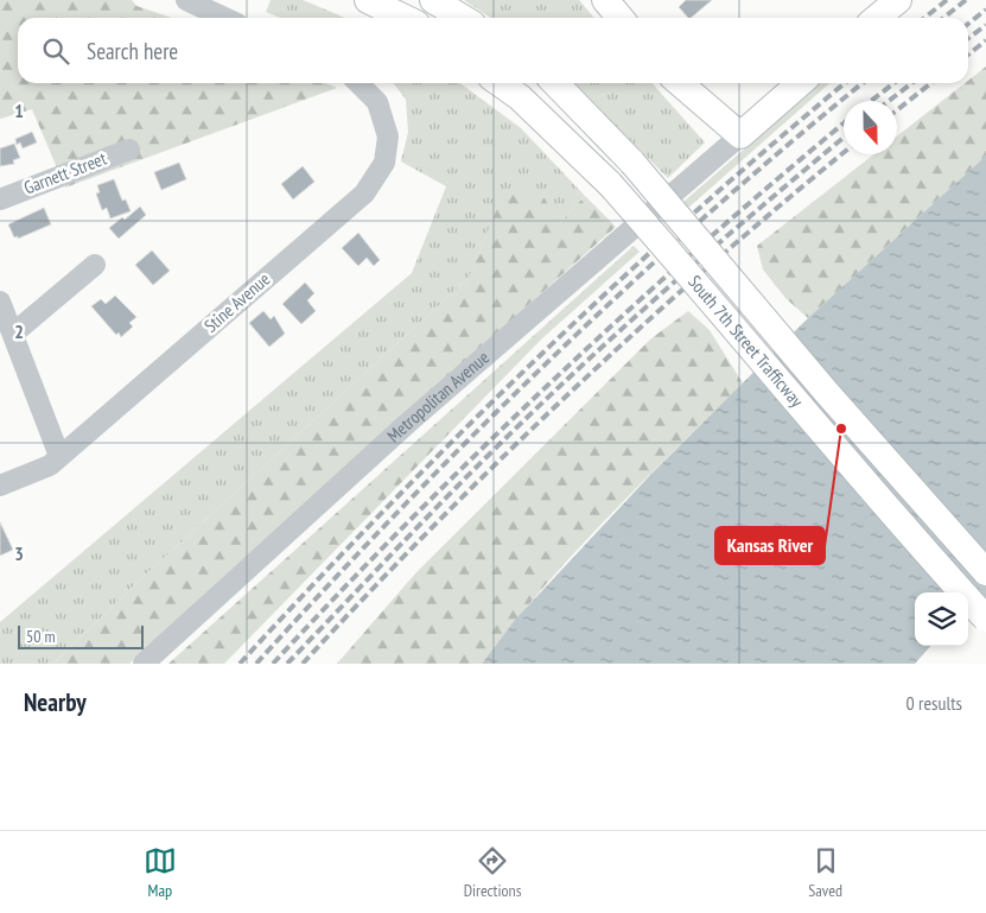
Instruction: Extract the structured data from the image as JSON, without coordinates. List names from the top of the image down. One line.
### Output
{"streets":{"main road":["South 7th Street Trafficway","Metropolitan Avenue"],"street":["Garnett Street","Stine Avenue"]},"places":["Kansas River"],"scale_bar":"50 m","north":"bottom","page":{"search":"Search here","scale":"50 m","heading":["Nearby","0 results"],"nav":["Map","Directions","Saved"]},"grid":{"rows":["1","2","3"]}}
